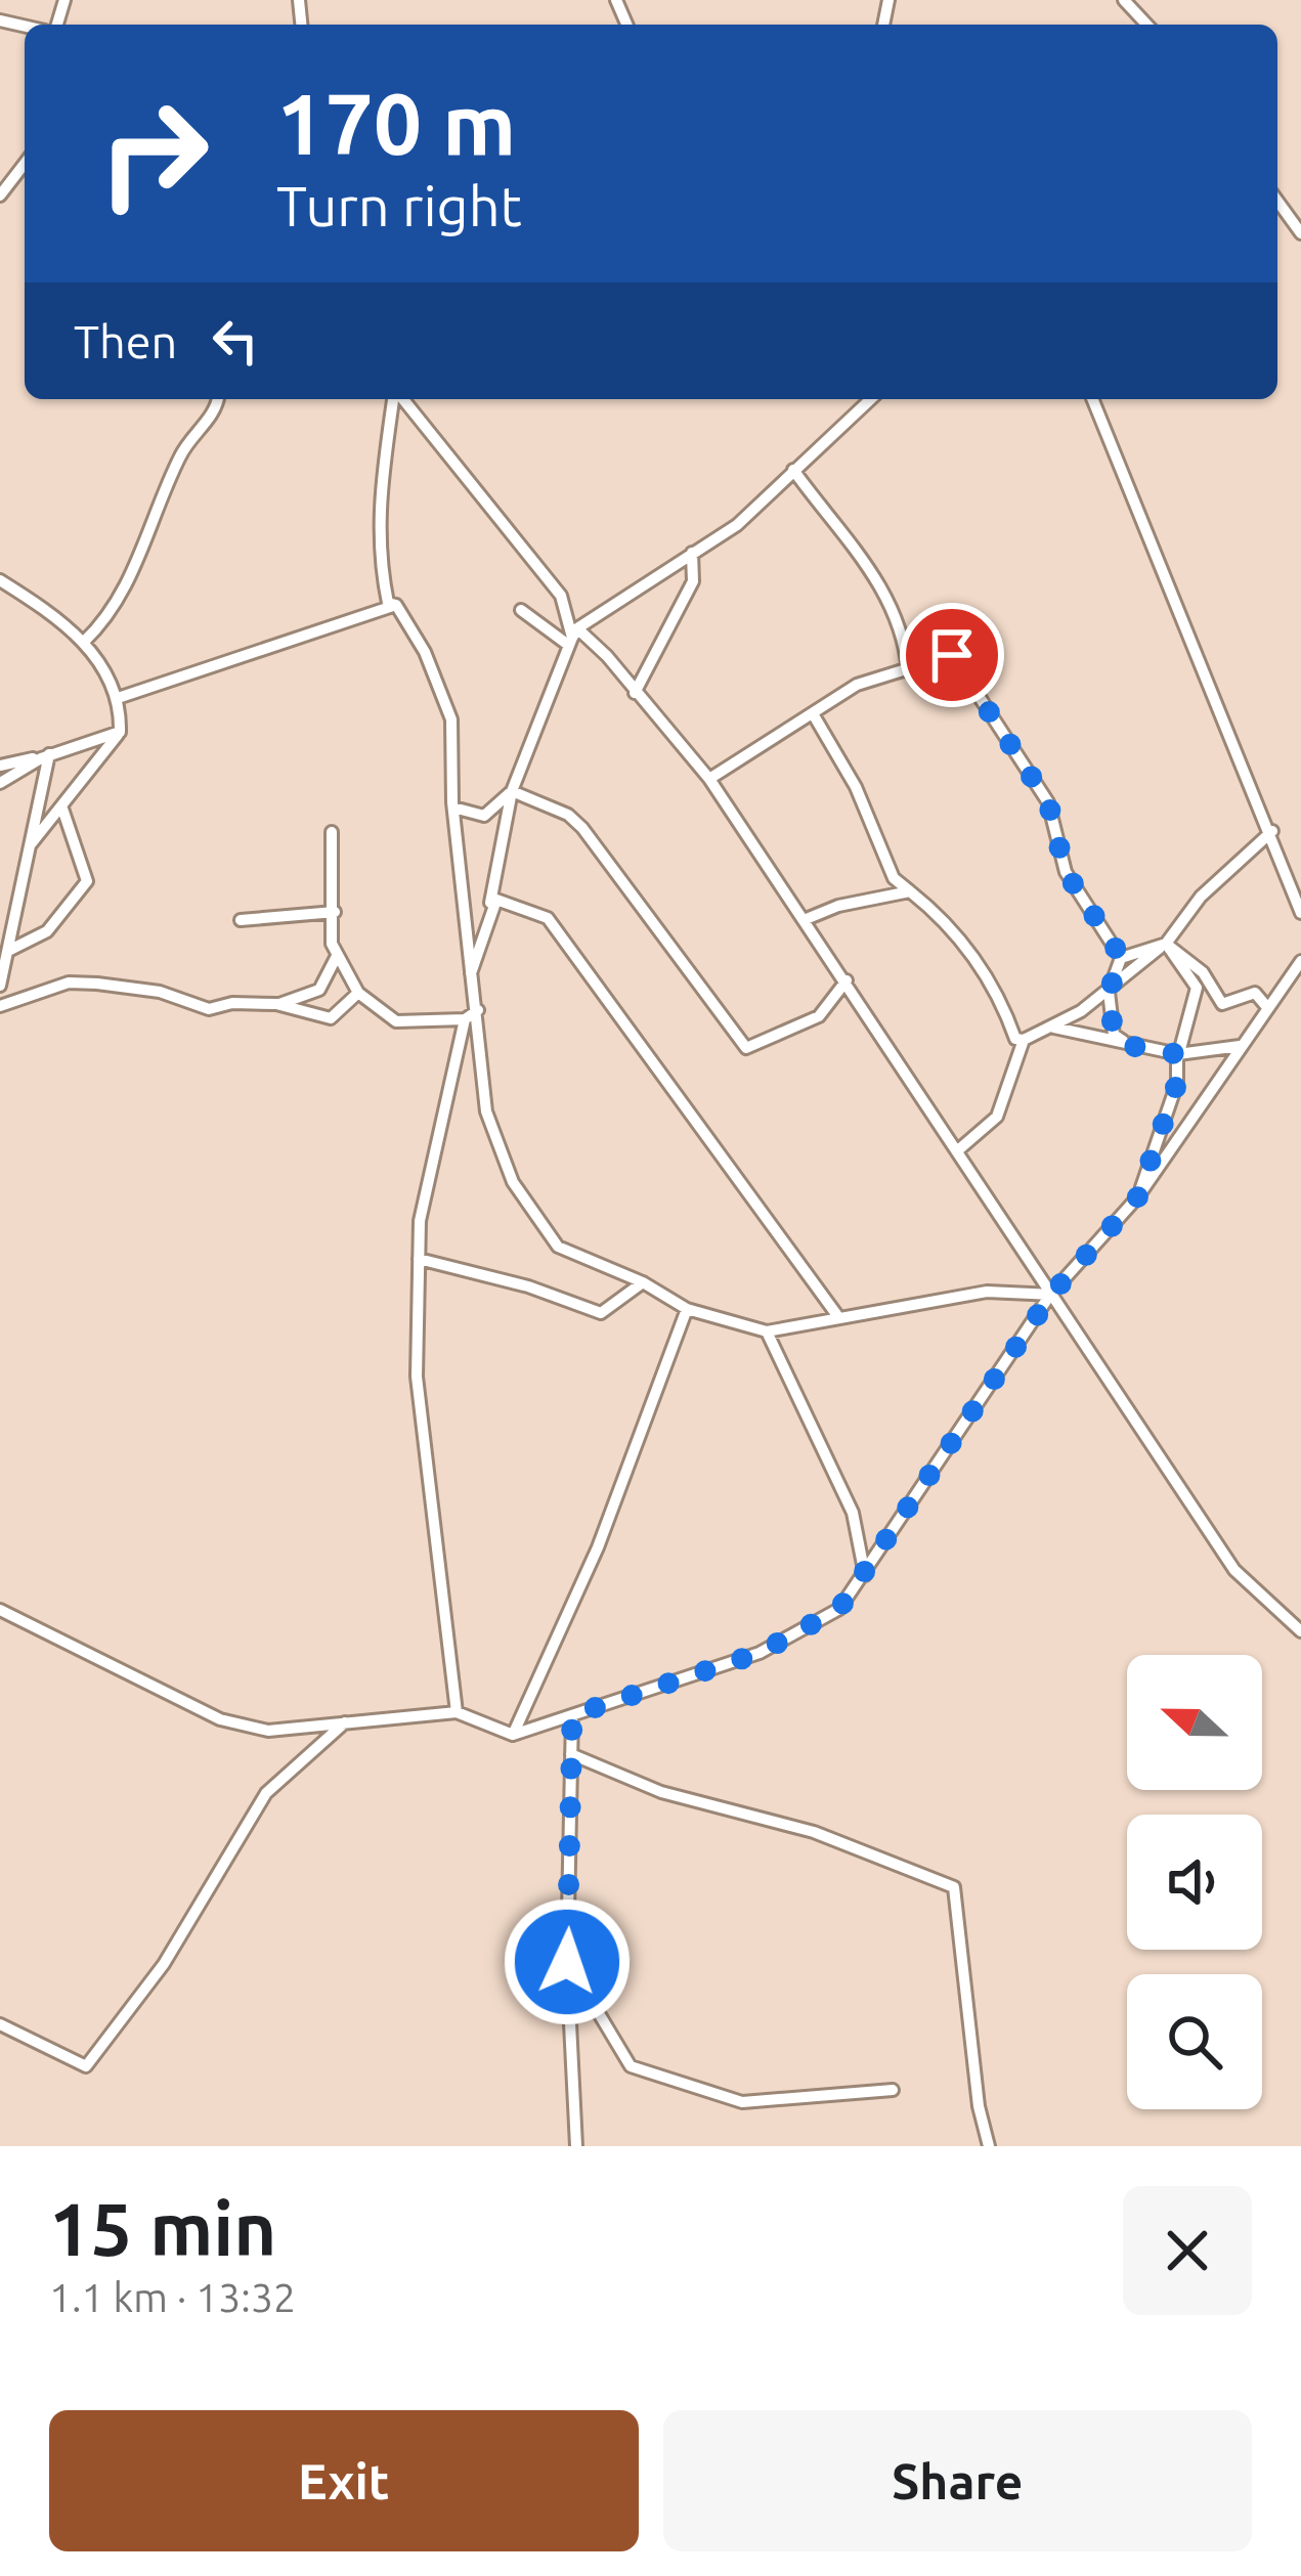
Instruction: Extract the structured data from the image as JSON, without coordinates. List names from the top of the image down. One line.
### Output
{"north":"left","page":{"turn":["170 m","Turn right"],"then":"Then","heading":["15 min","1.1 km · 13:32"],"buttons":["Exit","Share"]}}
